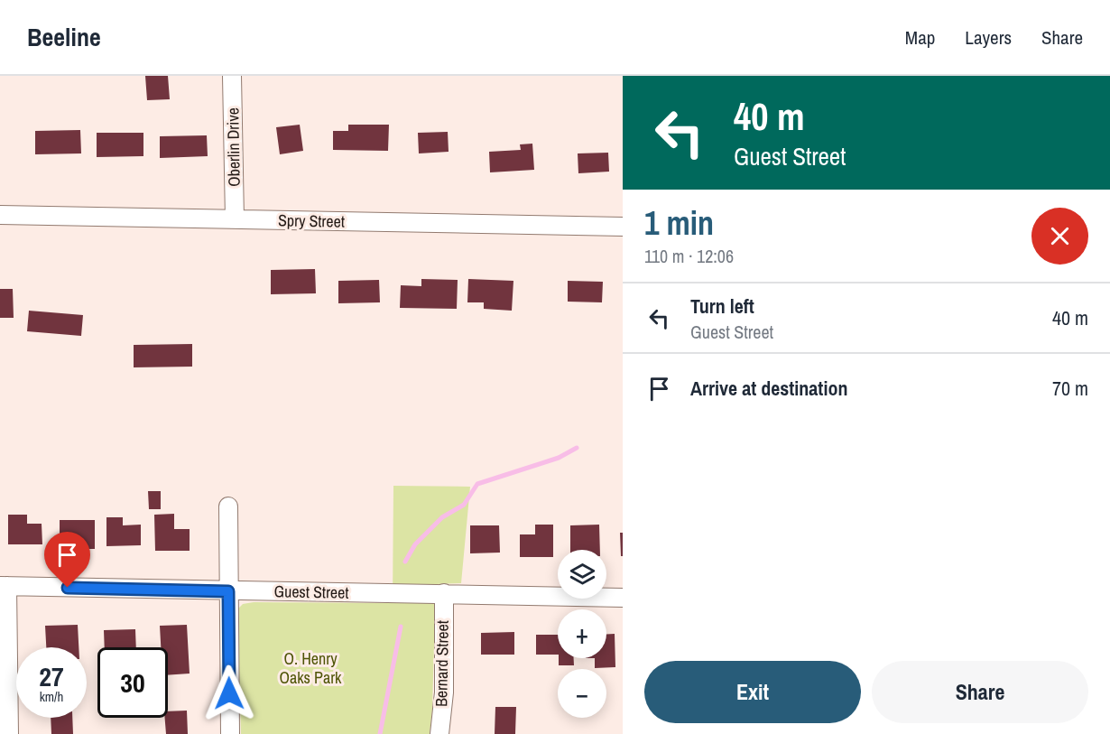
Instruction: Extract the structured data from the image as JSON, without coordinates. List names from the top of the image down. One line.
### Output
{"streets":{"street":["Oberlin Drive","Spry Street","Guest Street","Bernard Street"]},"crossings":[["Oberlin Drive","Spry Street"],["Guest Street","Bernard Street"]],"parks":["O. Henry Oaks Park"],"page":{"header":"Beeline","nav":["Map","Layers","Share"],"turn":["40 m","Guest Street"],"heading":["1 min","110 m · 12:06"],"list":[{"name":"Turn left","note":"Guest Street","value":"40 m"},{"name":"Arrive at destination","value":"70 m"}],"map_buttons":["+","−"],"speed":"27 km/h","limit":"30","buttons":["Exit","Share"]}}
